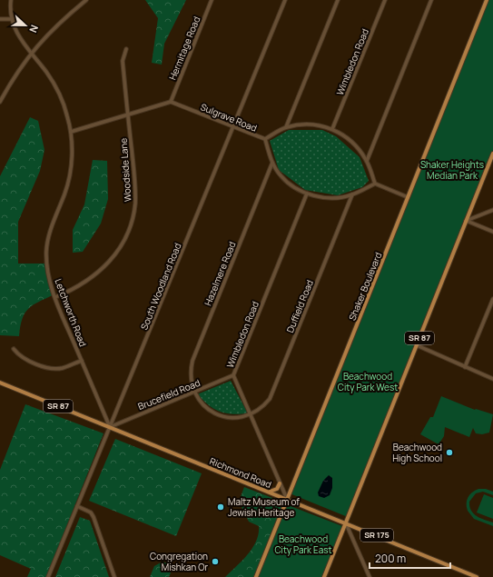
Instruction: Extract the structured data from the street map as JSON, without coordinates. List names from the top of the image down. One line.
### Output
{"streets":{"main road":["Shaker Boulevard","SR 87","Richmond Road","SR 175"],"street":["Hermitage Road","Wimbledon Road","Sulgrave Road","Woodside Lane","Hazelmere Road","South Woodland Road","Duffield Road","Letchworth Road","Brucefield Road"]},"crossings":[["Hermitage Road","Sulgrave Road"],["Wimbledon Road","Sulgrave Road"],["Wimbledon Road","Hazelmere Road"],["Wimbledon Road","Shaker Boulevard"],["Wimbledon Road","Duffield Road"],["Wimbledon Road","Brucefield Road"],["Wimbledon Road","Richmond Road"],["Sulgrave Road","Hazelmere Road"],["Sulgrave Road","South Woodland Road"],["Sulgrave Road","Duffield Road"],["Woodside Lane","Letchworth Road"],["Hazelmere Road","Duffield Road"],["Hazelmere Road","Brucefield Road"],["South Woodland Road","Letchworth Road"],["South Woodland Road","Brucefield Road"],["South Woodland Road","Richmond Road"],["Shaker Boulevard","Richmond Road"],["Letchworth Road","Brucefield Road"],["Letchworth Road","Richmond Road"],["SR 87","Richmond Road"],["Brucefield Road","Richmond Road"]],"parks":["Shaker Heights Median Park","Beachwood City Park West","Beachwood City Park East"],"places":["Beachwood High School","Maltz Museum of Jewish Heritage","Congregation Mishkan Or"],"scale_bar":"200 m","north":"right"}
